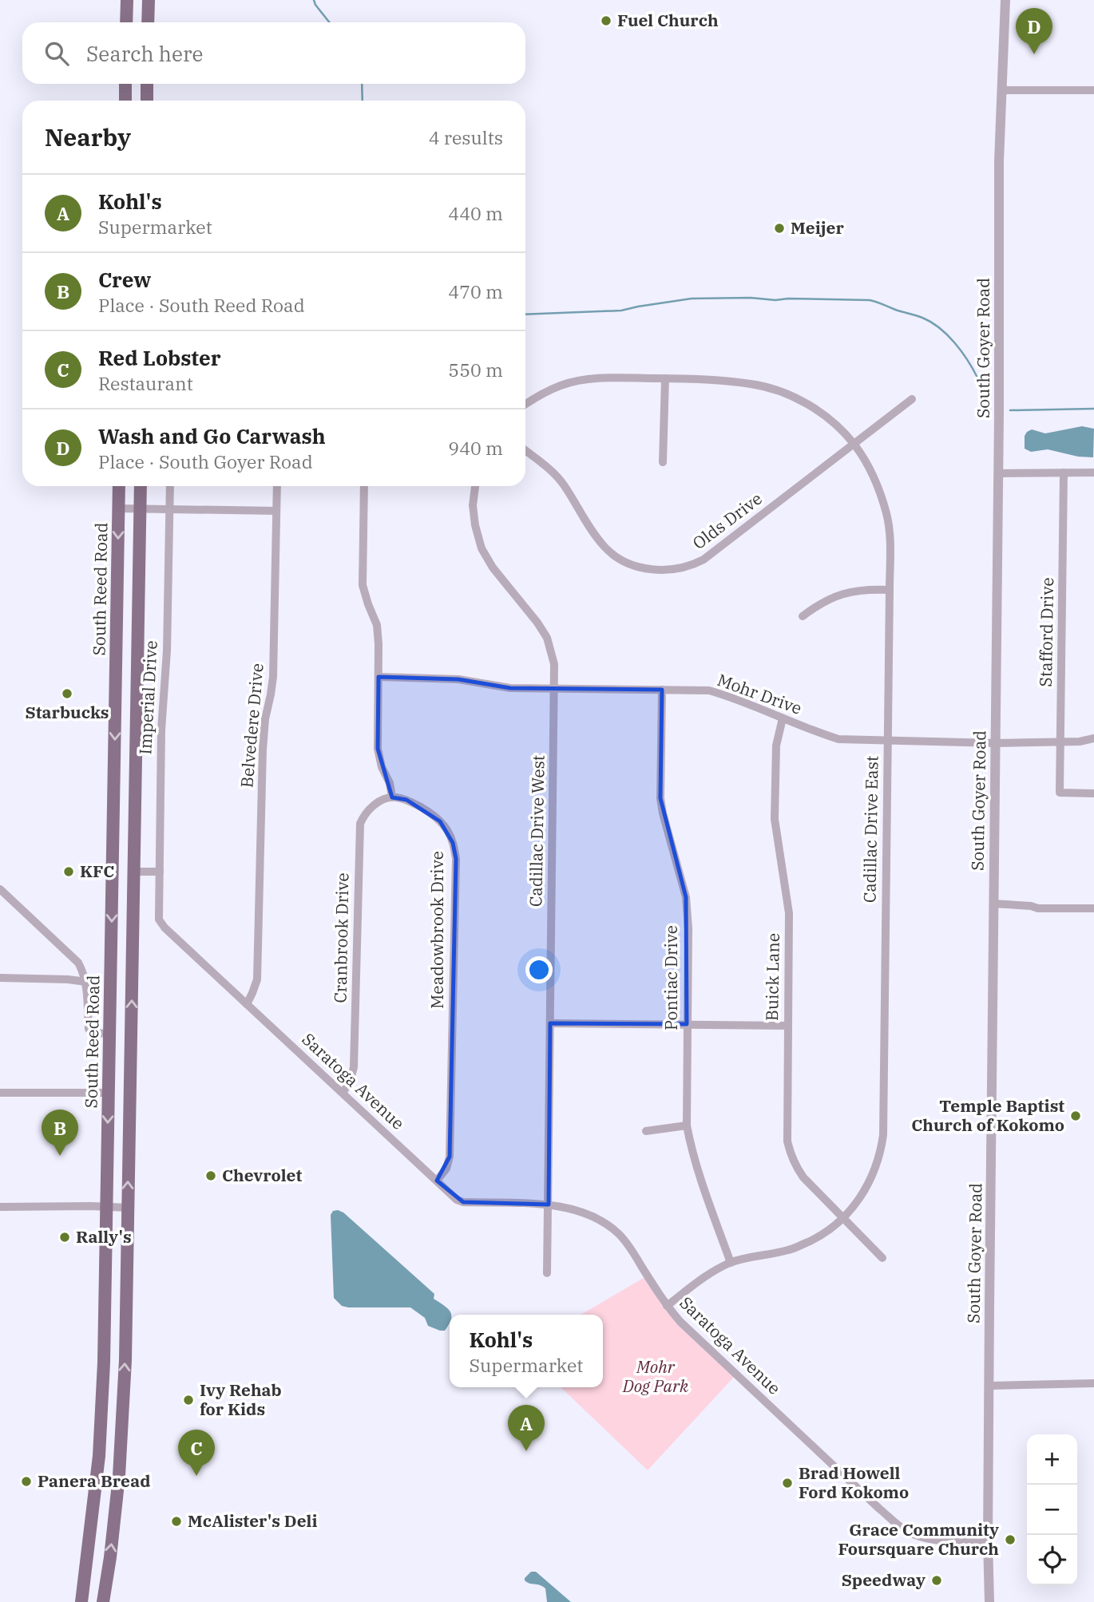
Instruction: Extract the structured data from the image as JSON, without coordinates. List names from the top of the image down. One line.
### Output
{"streets":{"main road":["South Reed Road"],"street":["South Goyer Road","Olds Drive","Stafford Drive","Mohr Drive","Imperial Drive","Belvedere Drive","Cadillac Drive East","Cadillac Drive West","Meadowbrook Drive","Cranbrook Drive","Buick Lane","Pontiac Drive","Saratoga Avenue"]},"crossings":[["South Goyer Road","Mohr Drive"],["South Goyer Road","Saratoga Avenue"],["Olds Drive","Cadillac Drive East"],["Stafford Drive","Mohr Drive"],["Mohr Drive","Cadillac Drive East"],["Mohr Drive","Cadillac Drive West"],["Mohr Drive","Buick Lane"],["Mohr Drive","Pontiac Drive"],["Imperial Drive","Saratoga Avenue"],["Belvedere Drive","Saratoga Avenue"],["Cadillac Drive East","Buick Lane"],["Cadillac Drive East","Pontiac Drive"],["Cadillac Drive East","Saratoga Avenue"],["Cadillac Drive West","Saratoga Avenue"],["Meadowbrook Drive","Cranbrook Drive"],["Meadowbrook Drive","Saratoga Avenue"],["Cranbrook Drive","Saratoga Avenue"]],"parks":["Mohr Dog Park"],"places":["Fuel Church","Meijer","Starbucks","KFC","Temple Baptist Church of Kokomo","Chevrolet","Rally's","Ivy Rehab for Kids","Panera Bread","Brad Howell Ford Kokomo","McAlister's Deli","Grace Community Foursquare Church","Speedway"],"page":{"pins":["D","B","A","C"],"search":"Search here","heading":["Nearby","4 results"],"list":[{"mark":"A","name":"Kohl's","note":"Supermarket","value":"440 m"},{"mark":"B","name":"Crew","note":"Place · South Reed Road","value":"470 m"},{"mark":"C","name":"Red Lobster","note":"Restaurant","value":"550 m"},{"mark":"D","name":"Wash and Go Carwash","note":"Place · South Goyer Road","value":"940 m"}],"popup":["Kohl's","Supermarket"],"map_buttons":["+","−"]}}
